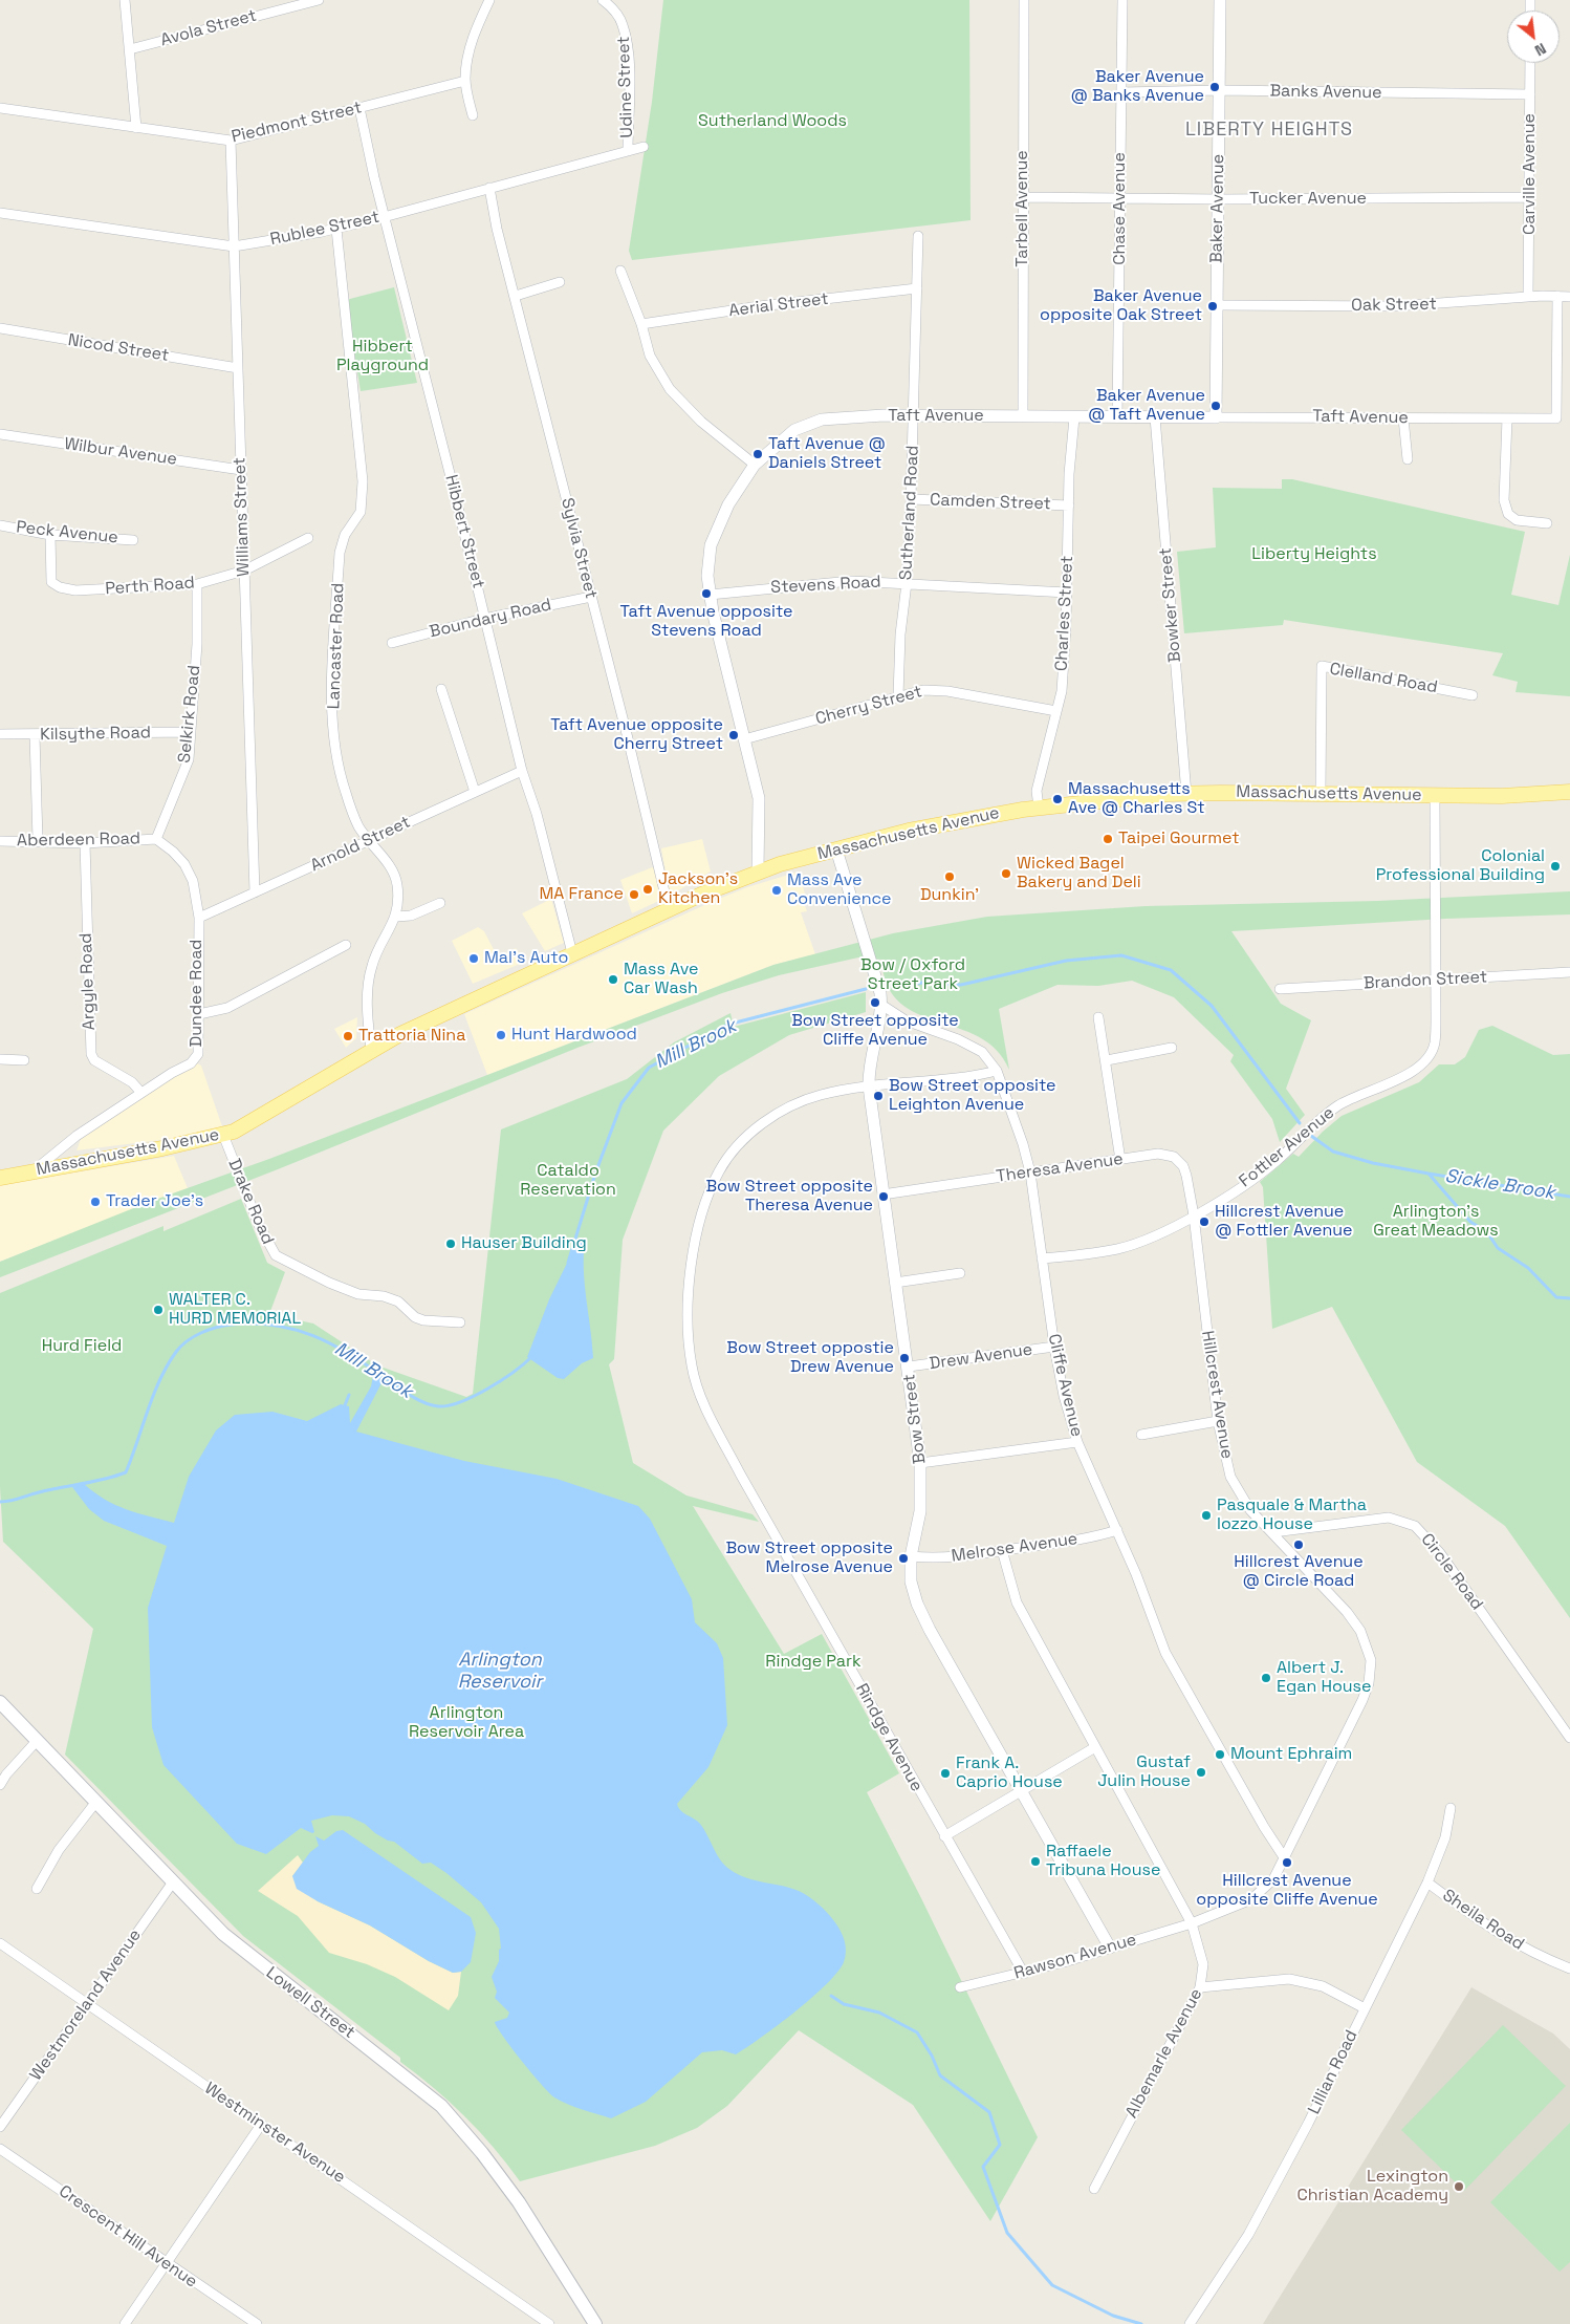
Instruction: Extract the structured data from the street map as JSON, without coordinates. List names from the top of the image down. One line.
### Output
{"streets":{"main road":["Massachusetts Avenue","Lowell Street"],"street":["Avola Street","Udine Street","Banks Avenue","Piedmont Street","Carville Avenue","Tucker Avenue","Tarbell Avenue","Chase Avenue","Baker Avenue","Rublee Street","Aerial Street","Oak Street","Nicod Street","Taft Avenue","Wilbur Avenue","Camden Street","Sutherland Road","Williams Street","Hibbert Street","Peck Avenue","Sylvia Street","Stevens Road","Perth Road","Bowker Street","Charles Street","Boundary Road","Lancaster Road","Clelland Road","Cherry Street","Selkirk Road","Kilsythe Road","Aberdeen Road","Arnold Street","Brandon Street","Argyle Road","Dundee Road","Fottler Avenue","Theresa Avenue","Drake Road","Drew Avenue","Cliffe Avenue","Hillcrest Avenue","Bow Street","Melrose Avenue","Circle Road","Rindge Avenue","Sheila Road","Rawson Avenue","Westmoreland Avenue","Albemarle Avenue","Lillian Road","Westminster Avenue","Crescent Hill Avenue"]},"crossings":[["Udine Street","Rublee Street"],["Banks Avenue","Carville Avenue"],["Banks Avenue","Chase Avenue"],["Banks Avenue","Baker Avenue"],["Piedmont Street","Williams Street"],["Piedmont Street","Hibbert Street"],["Carville Avenue","Tucker Avenue"],["Carville Avenue","Oak Street"],["Tucker Avenue","Tarbell Avenue"],["Tucker Avenue","Chase Avenue"],["Tucker Avenue","Baker Avenue"],["Tarbell Avenue","Taft Avenue"],["Chase Avenue","Taft Avenue"],["Baker Avenue","Oak Street"],["Baker Avenue","Taft Avenue"],["Rublee Street","Williams Street"],["Rublee Street","Hibbert Street"],["Rublee Street","Sylvia Street"],["Rublee Street","Lancaster Road"],["Aerial Street","Sutherland Road"],["Oak Street","Taft Avenue"],["Nicod Street","Williams Street"],["Taft Avenue","Sutherland Road"],["Taft Avenue","Stevens Road"],["Taft Avenue","Bowker Street"],["Taft Avenue","Charles Street"],["Taft Avenue","Cherry Street"],["Taft Avenue","Massachusetts Avenue"],["Wilbur Avenue","Williams Street"],["Camden Street","Sutherland Road"],["Camden Street","Charles Street"],["Sutherland Road","Stevens Road"],["Sutherland Road","Cherry Street"],["Williams Street","Perth Road"],["Williams Street","Arnold Street"],["Hibbert Street","Boundary Road"],["Hibbert Street","Massachusetts Avenue"],["Hibbert Street","Arnold Street"],["Peck Avenue","Perth Road"],["Sylvia Street","Boundary Road"],["Sylvia Street","Massachusetts Avenue"],["Stevens Road","Charles Street"],["Perth Road","Selkirk Road"],["Bowker Street","Massachusetts Avenue"],["Charles Street","Cherry Street"],["Charles Street","Massachusetts Avenue"],["Lancaster Road","Massachusetts Avenue"],["Lancaster Road","Arnold Street"],["Clelland Road","Massachusetts Avenue"],["Selkirk Road","Kilsythe Road"],["Selkirk Road","Aberdeen Road"],["Selkirk Road","Dundee Road"],["Massachusetts Avenue","Dundee Road"],["Massachusetts Avenue","Fottler Avenue"],["Massachusetts Avenue","Drake Road"],["Massachusetts Avenue","Bow Street"],["Aberdeen Road","Argyle Road"],["Aberdeen Road","Dundee Road"],["Arnold Street","Dundee Road"],["Brandon Street","Fottler Avenue"],["Argyle Road","Dundee Road"],["Fottler Avenue","Theresa Avenue"],["Fottler Avenue","Cliffe Avenue"],["Fottler Avenue","Hillcrest Avenue"],["Theresa Avenue","Cliffe Avenue"],["Theresa Avenue","Hillcrest Avenue"],["Theresa Avenue","Bow Street"],["Drew Avenue","Cliffe Avenue"],["Drew Avenue","Bow Street"],["Cliffe Avenue","Hillcrest Avenue"],["Cliffe Avenue","Bow Street"],["Cliffe Avenue","Melrose Avenue"],["Cliffe Avenue","Rindge Avenue"],["Hillcrest Avenue","Circle Road"],["Hillcrest Avenue","Rawson Avenue"],["Hillcrest Avenue","Albemarle Avenue"],["Bow Street","Melrose Avenue"],["Bow Street","Rindge Avenue"],["Bow Street","Rawson Avenue"],["Melrose Avenue","Albemarle Avenue"],["Rindge Avenue","Rawson Avenue"],["Sheila Road","Lillian Road"],["Rawson Avenue","Albemarle Avenue"],["Lowell Street","Westmoreland Avenue"],["Westmoreland Avenue","Westminster Avenue"]],"districts":["LIBERTY HEIGHTS"],"water":["Mill Brook","Sickle Brook","Arlington Reservoir"],"parks":["Sutherland Woods","Hibbert Playground","Liberty Heights","Bow / Oxford Street Park","Cataldo Reservation","Arlington's Great Meadows","Hurd Field","Rindge Park","Arlington Reservoir Area"],"places":["Baker Avenue @ Banks Avenue","Baker Avenue opposite Oak Street","Baker Avenue @ Taft Avenue","Taft Avenue @ Daniels Street","Taft Avenue opposite Stevens Road","Taft Avenue opposite Cherry Street","Massachusetts Ave @ Charles St","Taipei Gourmet","Colonial Professional Building","Wicked Bagel Bakery and Deli","Dunkin'","Jackson's Kitchen","Mass Ave Convenience","MA France","Mal's Auto","Mass Ave Car Wash","Bow Street opposite Cliffe Avenue","Hunt Hardwood","Trattoria Nina","Bow Street opposite Leighton Avenue","Bow Street opposite Theresa Avenue","Trader Joe's","Hillcrest Avenue @ Fottler Avenue","Hauser Building","WALTER C. HURD MEMORIAL","Bow Street oppostie Drew Avenue","Pasquale & Martha Iozzo House","Hillcrest Avenue @ Circle Road","Bow Street opposite Melrose Avenue","Albert J. Egan House","Mount Ephraim","Gustaf Julin House","Frank A. Caprio House","Raffaele Tribuna House","Hillcrest Avenue opposite Cliffe Avenue","Lexington Christian Academy"],"north":"bottom right"}
